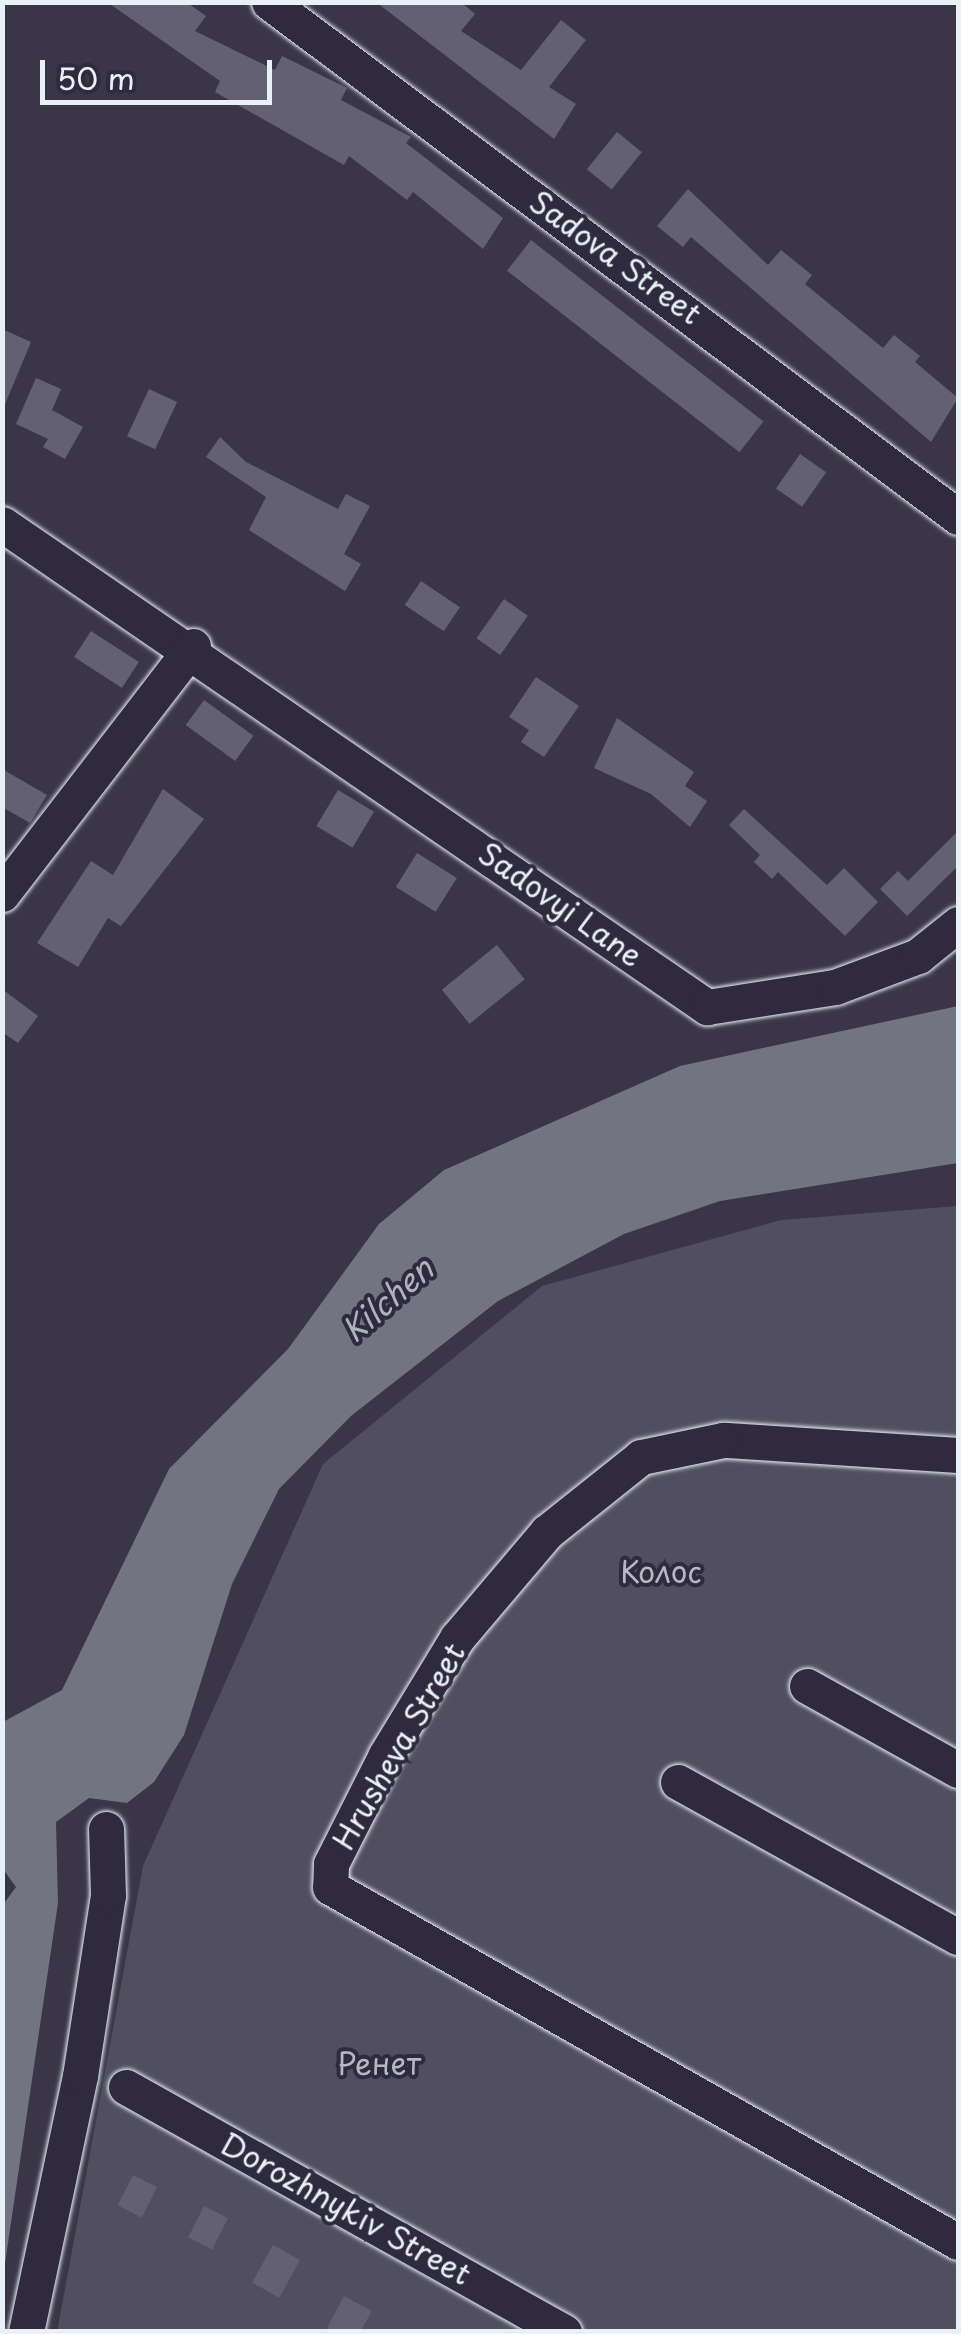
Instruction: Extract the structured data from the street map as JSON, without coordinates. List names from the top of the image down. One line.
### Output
{"streets":{"street":["Sadova Street","Sadovyi Lane","Hrusheva Street","Dorozhnykiv Street"]},"water":["Kilchen"],"parks":["Колос","Ренет"],"scale_bar":"50 m"}
